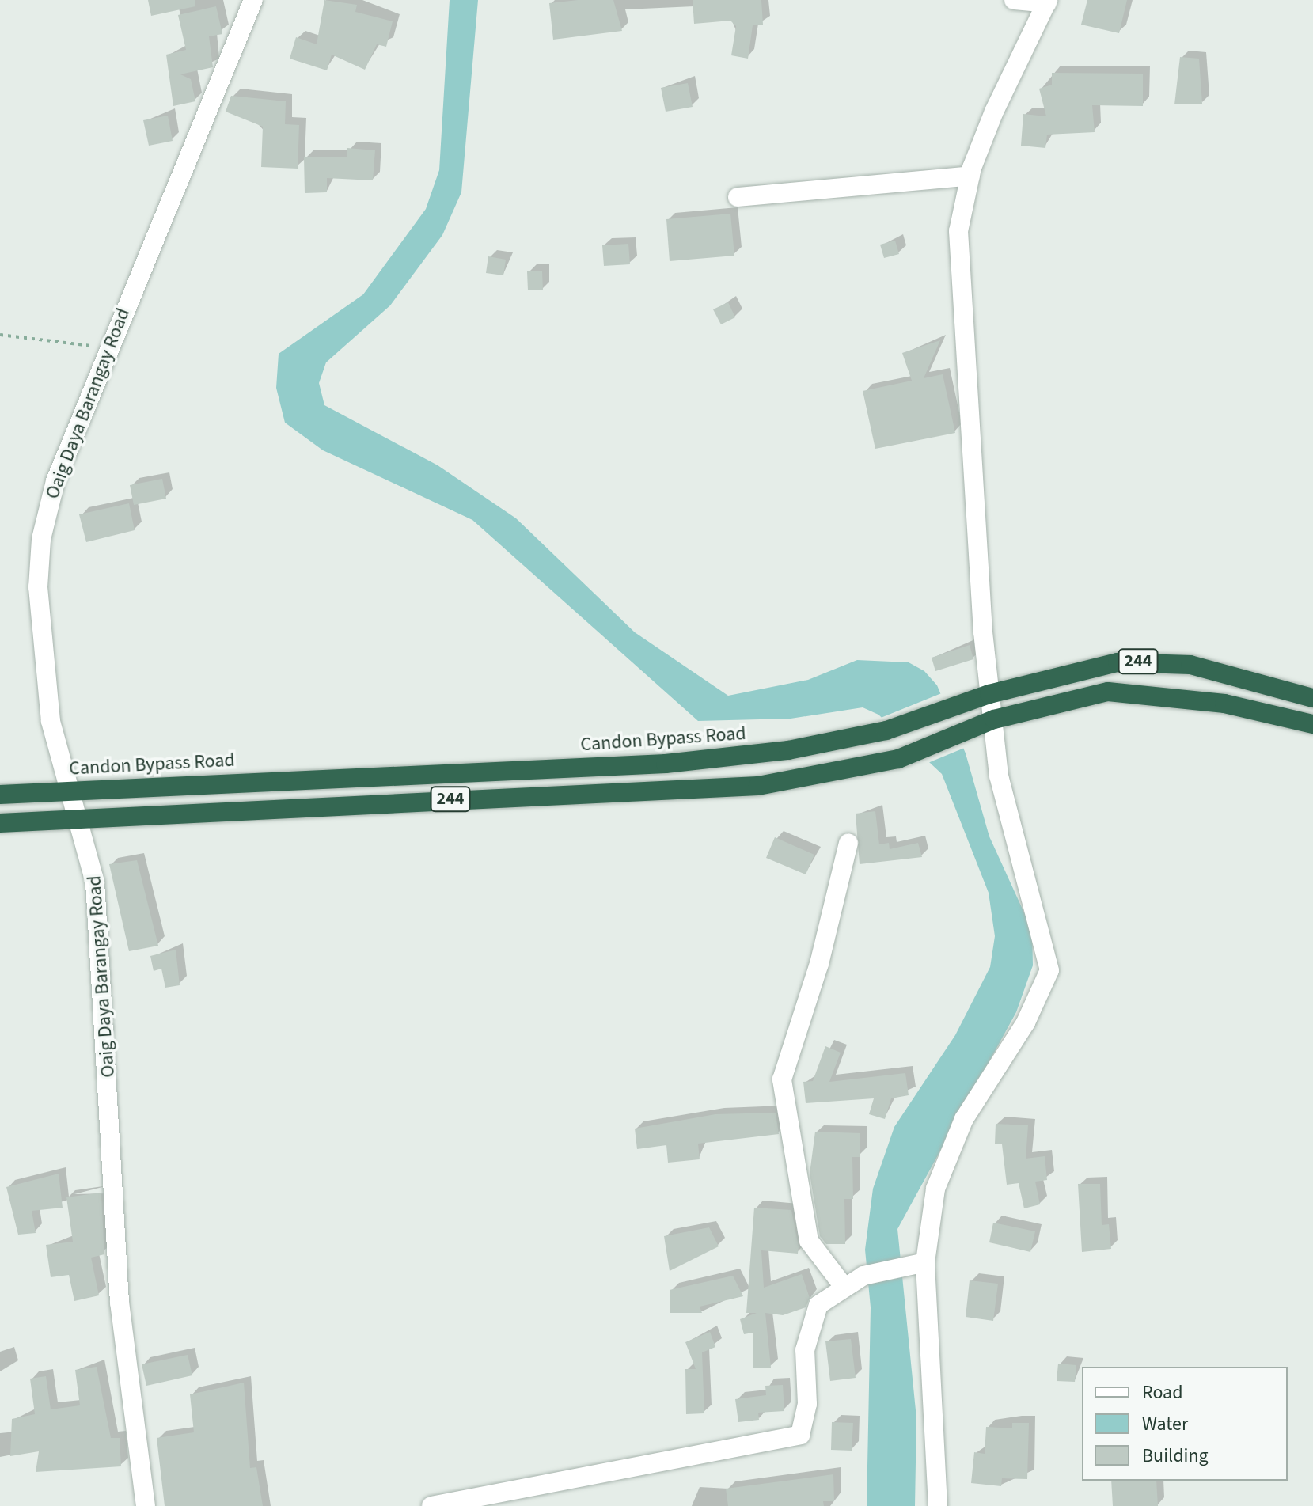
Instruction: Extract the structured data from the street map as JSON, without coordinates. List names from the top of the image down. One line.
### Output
{"streets":{"highway":["244","Candon Bypass Road"],"street":["Oaig Daya Barangay Road"]},"crossings":[["Oaig Daya Barangay Road","244"],["Oaig Daya Barangay Road","Candon Bypass Road"]],"legend":["Road","Water","Building"]}
